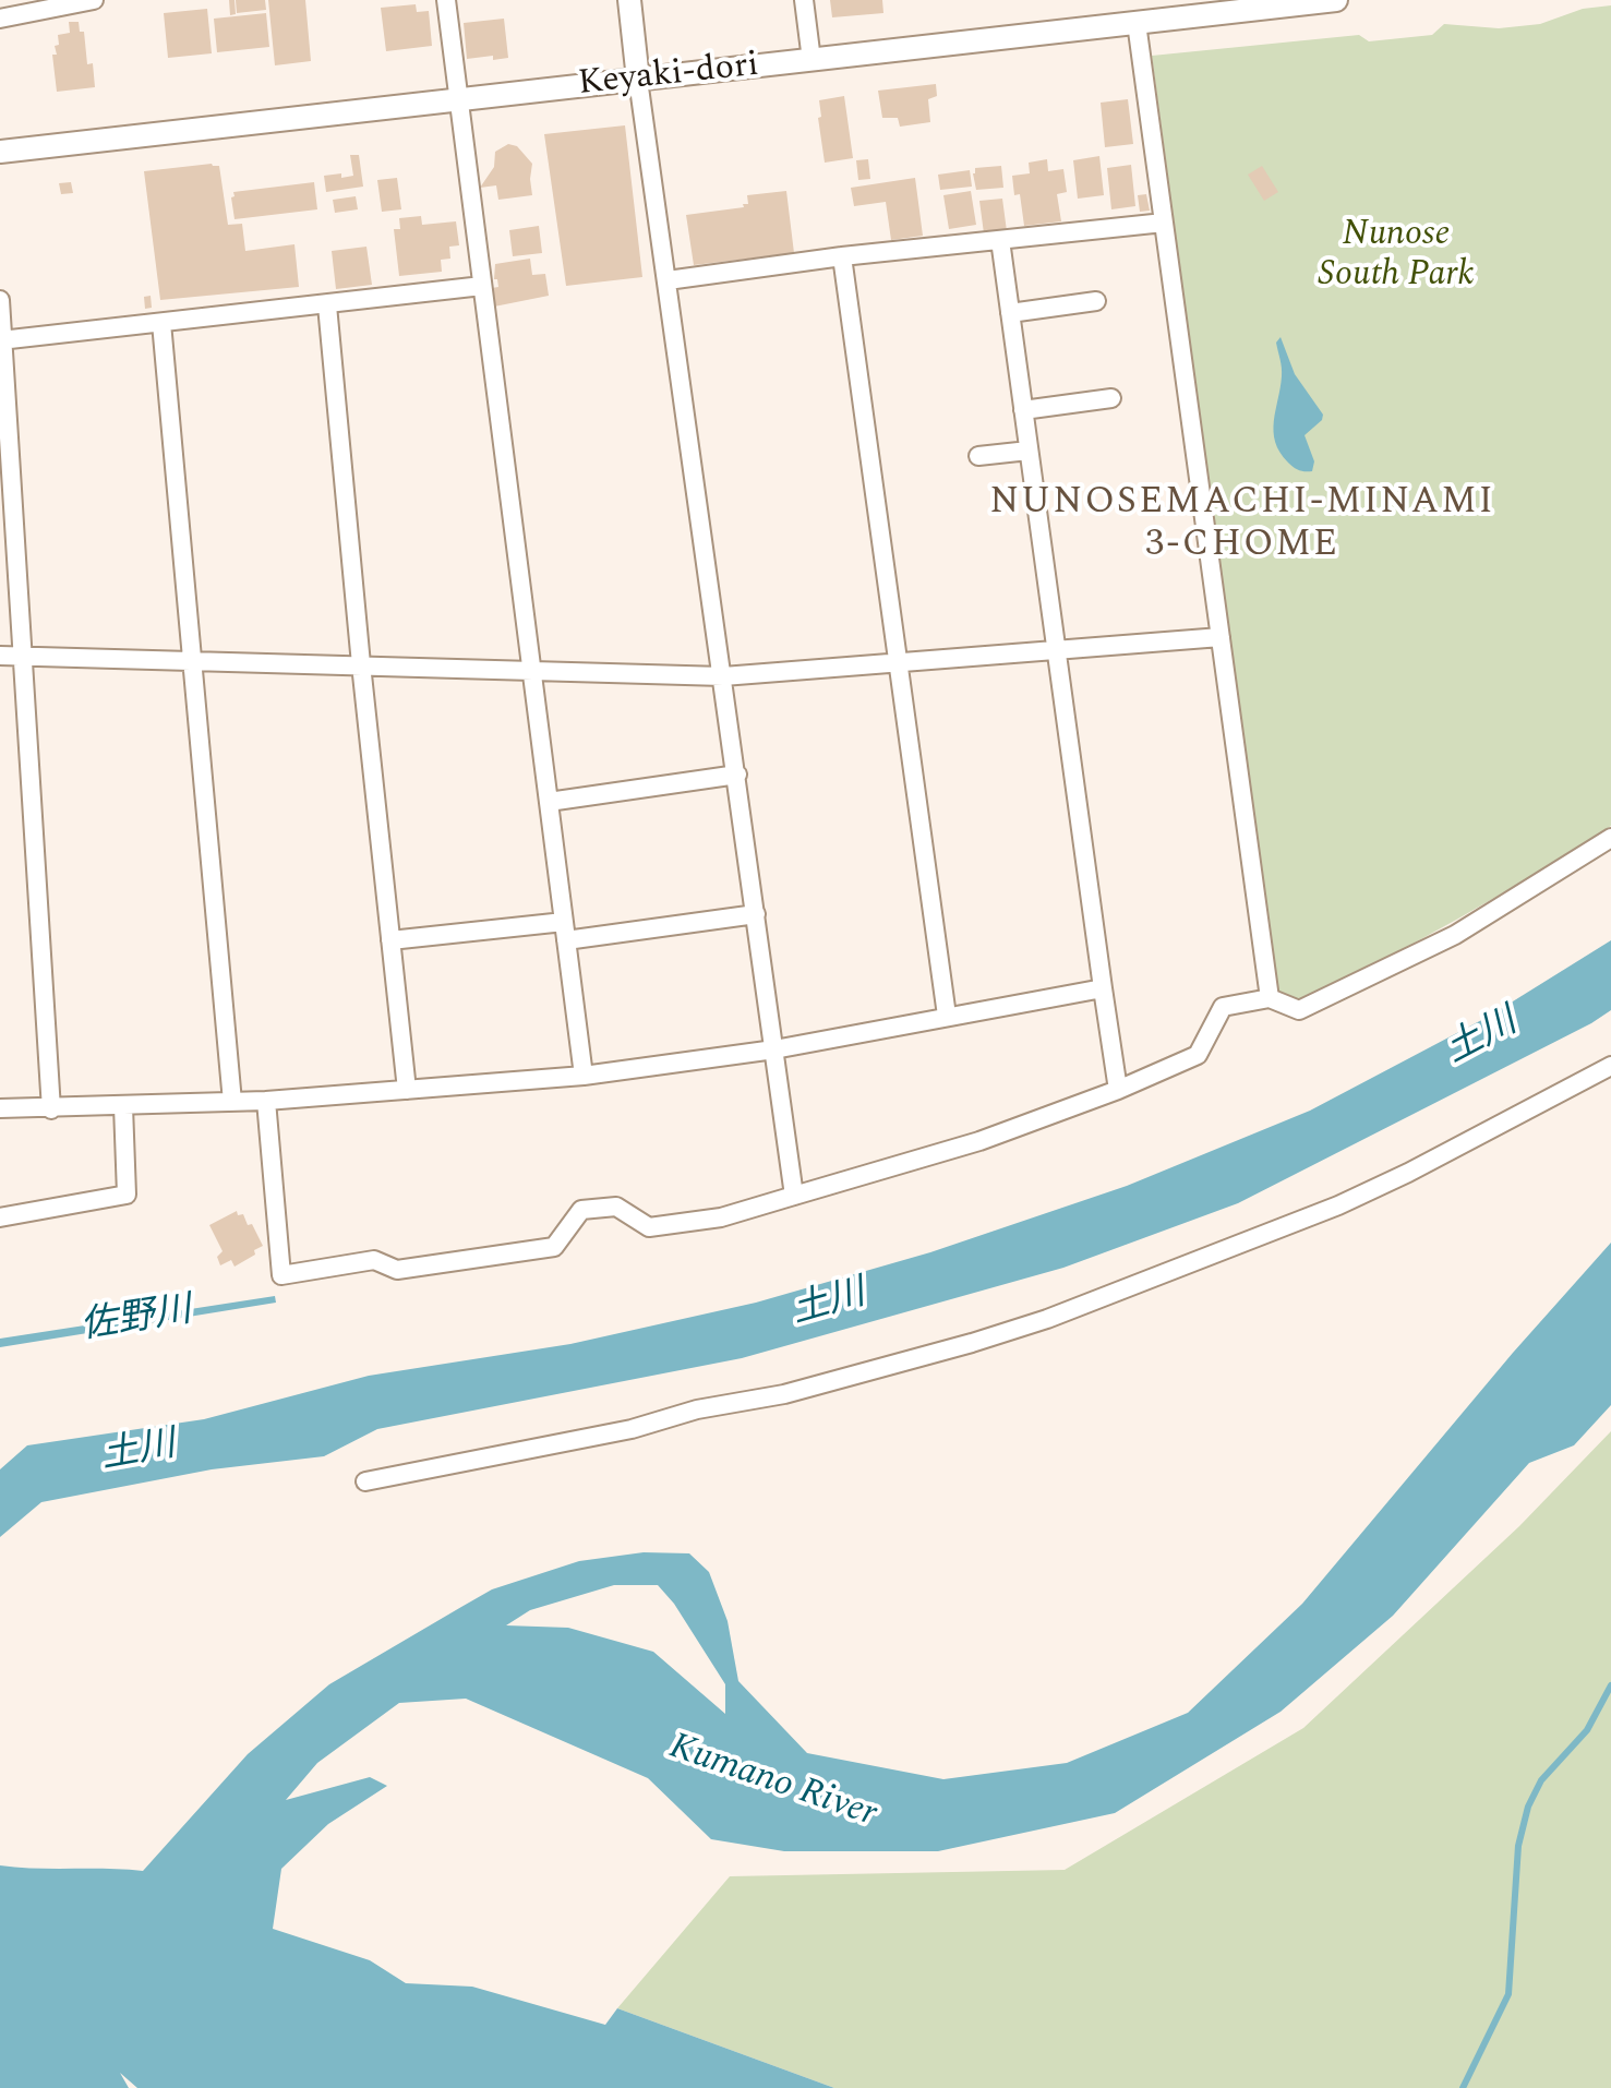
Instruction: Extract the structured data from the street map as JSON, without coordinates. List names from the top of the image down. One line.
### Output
{"streets":{"street":["Keyaki-dori"]},"districts":["NUNOSEMACHI-MINAMI 3-CHOME"],"water":["土川","佐野川","Kumano River"],"parks":["Nunose South Park"]}
